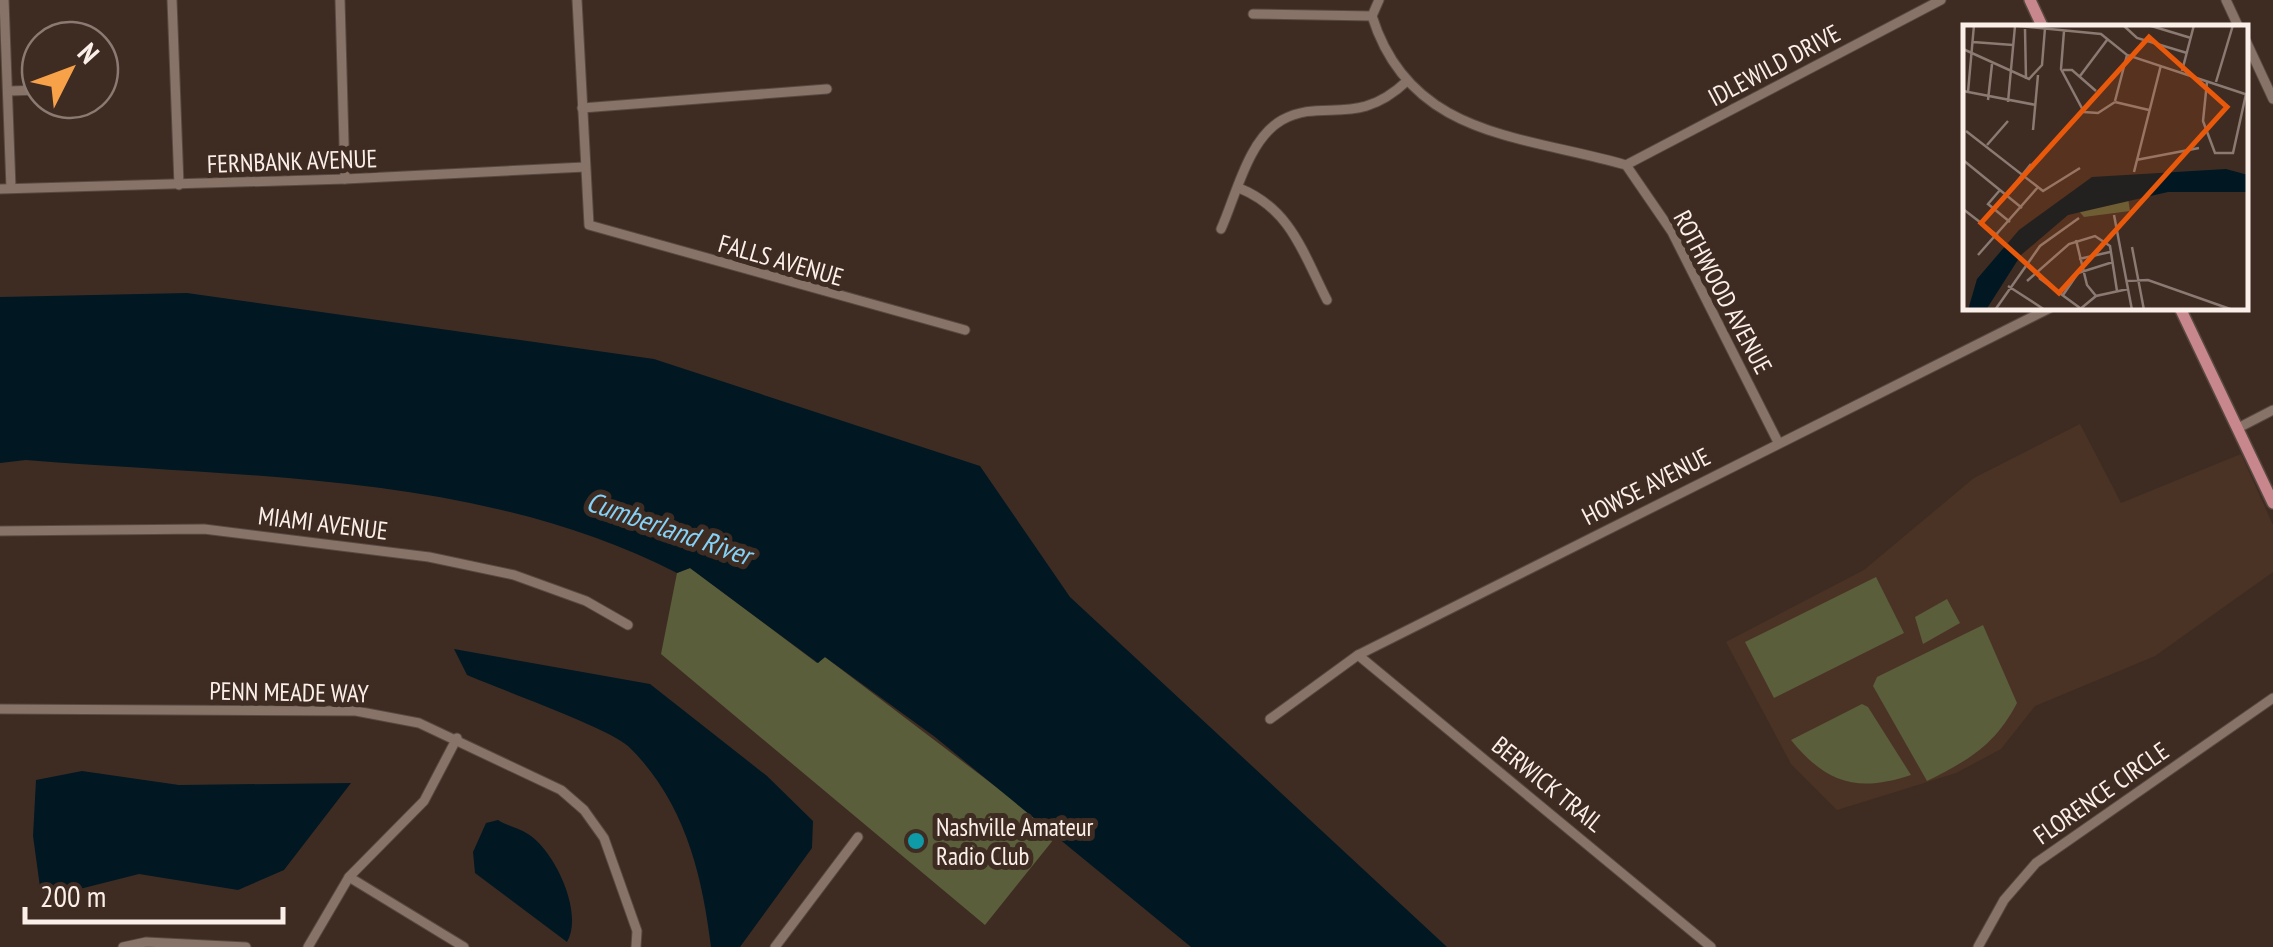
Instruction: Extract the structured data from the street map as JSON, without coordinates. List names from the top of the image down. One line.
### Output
{"streets":{"street":["IDLEWILD DRIVE","FERNBANK AVENUE","FALLS AVENUE","ROTHWOOD AVENUE","HOWSE AVENUE","MIAMI AVENUE","PENN MEADE WAY","BERWICK TRAIL","FLORENCE CIRCLE"]},"crossings":[["IDLEWILD DRIVE","ROTHWOOD AVENUE"],["FERNBANK AVENUE","FALLS AVENUE"],["ROTHWOOD AVENUE","HOWSE AVENUE"],["HOWSE AVENUE","BERWICK TRAIL"]],"water":["Cumberland River"],"places":["Nashville Amateur Radio Club"],"scale_bar":"200 m","north":"top right"}
